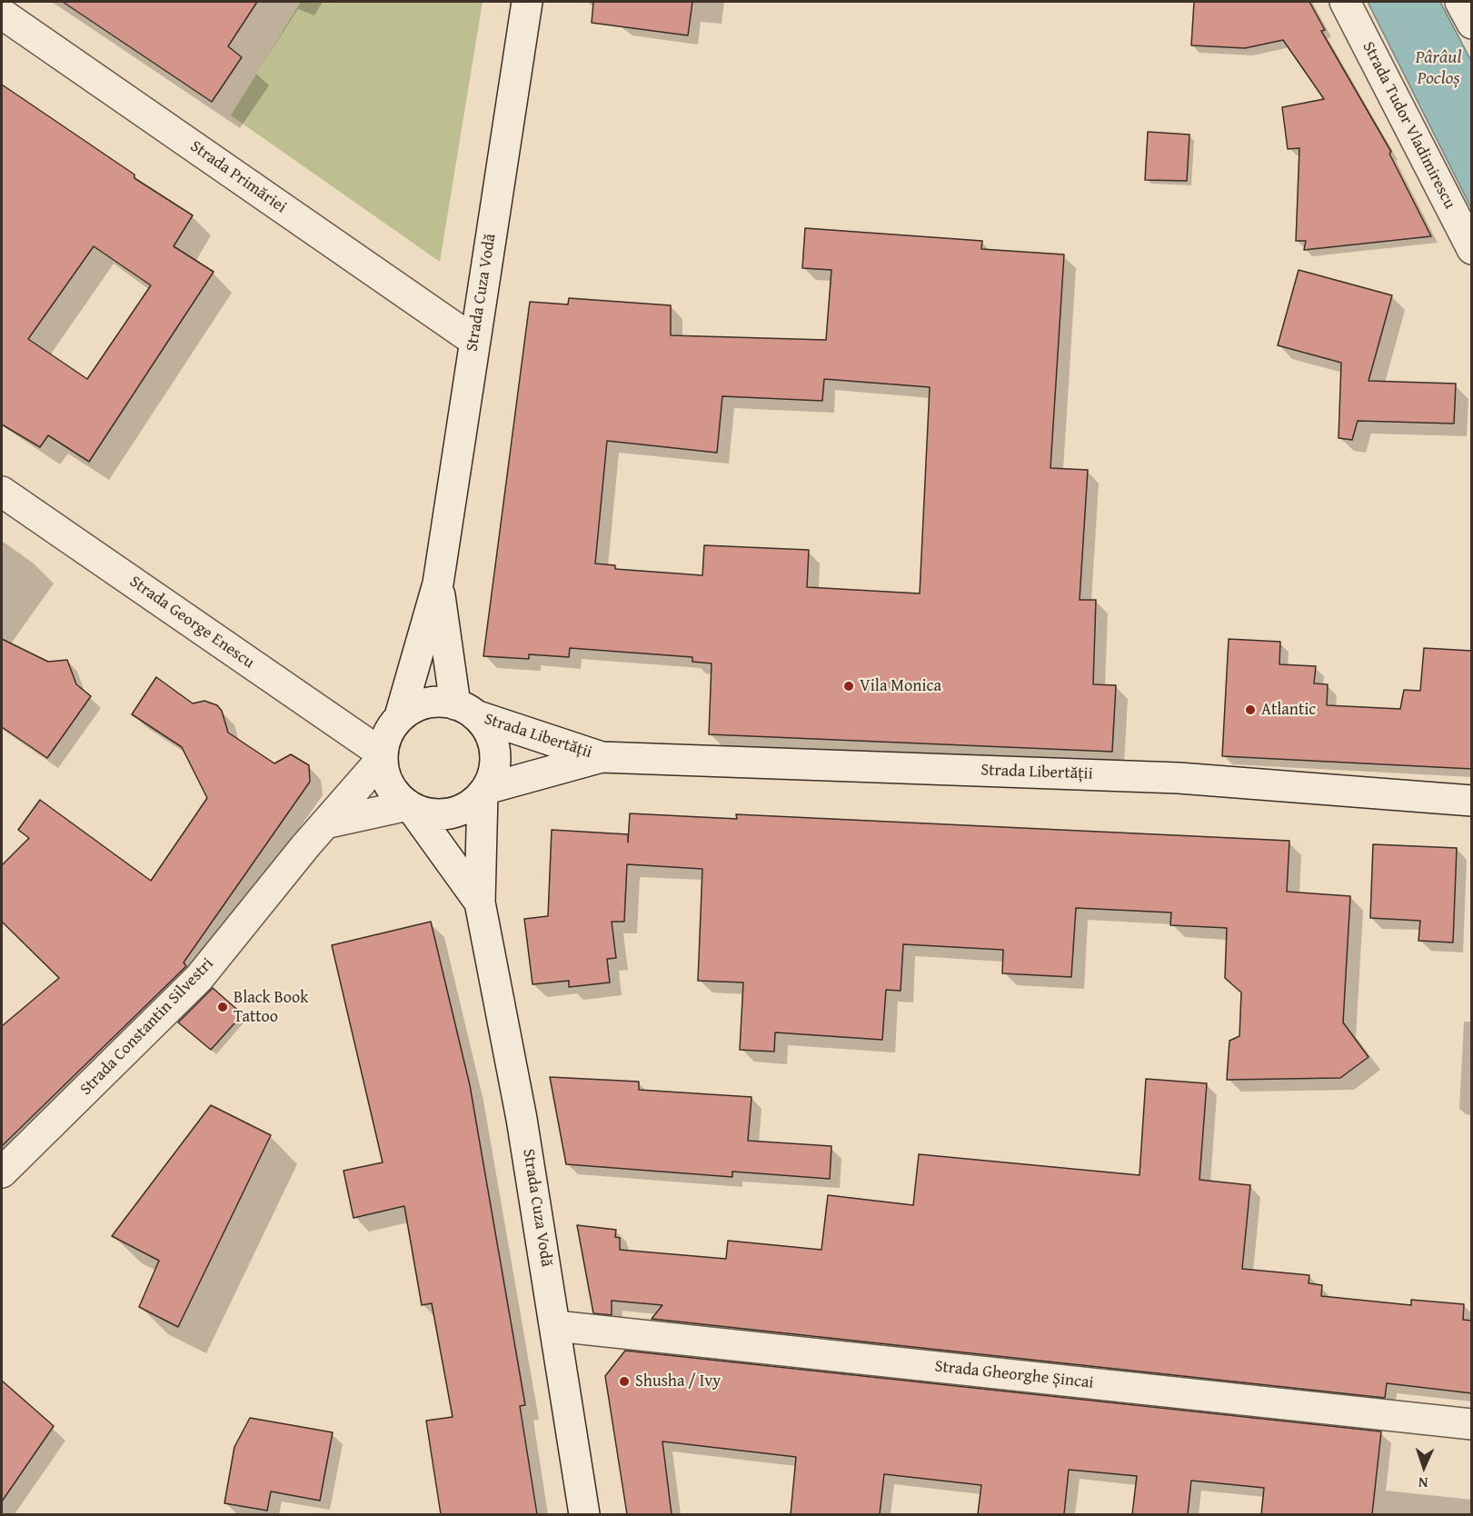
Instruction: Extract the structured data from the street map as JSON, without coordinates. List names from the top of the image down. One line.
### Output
{"streets":{"main road":["Strada Tudor Vladimirescu","Strada Primăriei","Strada Cuza Vodă","Strada George Enescu","Strada Libertății","Strada Constantin Silvestri","Strada Gheorghe Șincai"]},"crossings":[["Strada Primăriei","Strada Cuza Vodă"],["Strada Cuza Vodă","Strada George Enescu"],["Strada Cuza Vodă","Strada Libertății"],["Strada Cuza Vodă","Strada Constantin Silvestri"],["Strada Cuza Vodă","Strada Gheorghe Șincai"],["Strada George Enescu","Strada Libertății"],["Strada George Enescu","Strada Constantin Silvestri"],["Strada Libertății","Strada Constantin Silvestri"]],"water":["Pârâul Pocloș"],"places":["Vila Monica","Atlantic","Black Book Tattoo","Shusha / Ivy"],"north":"bottom"}
